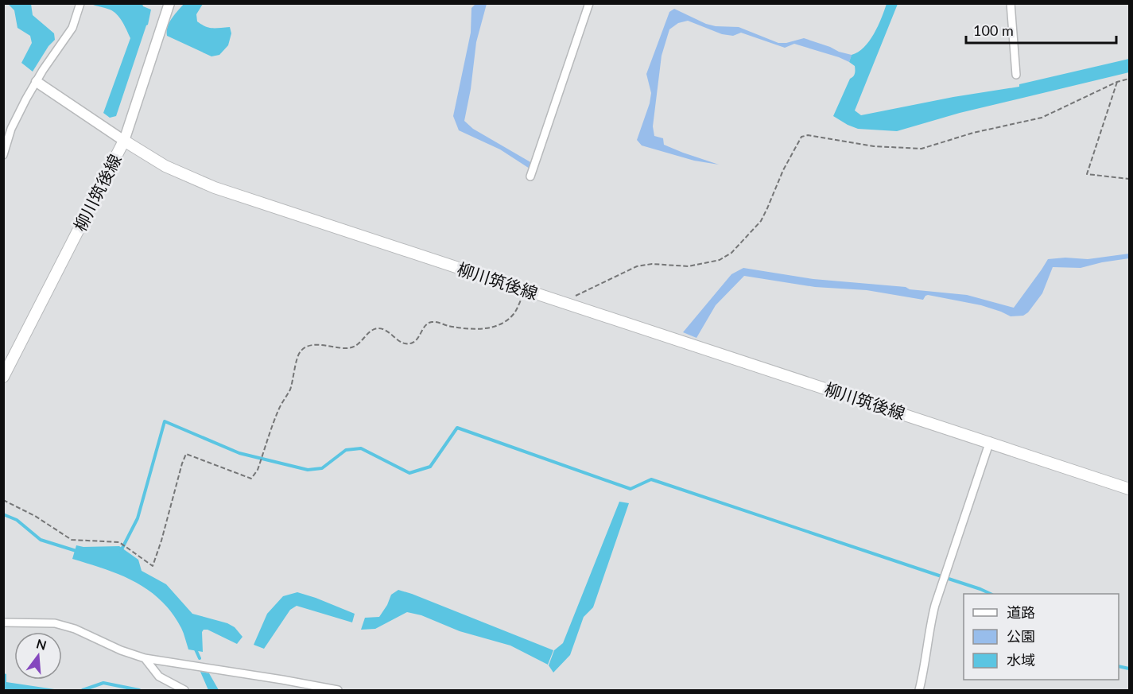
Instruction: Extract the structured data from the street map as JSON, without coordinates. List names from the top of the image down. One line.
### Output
{"streets":{"main road":["柳川筑後線"]},"legend":["道路","公園","水域"],"scale_bar":"100 m","north":"top"}
